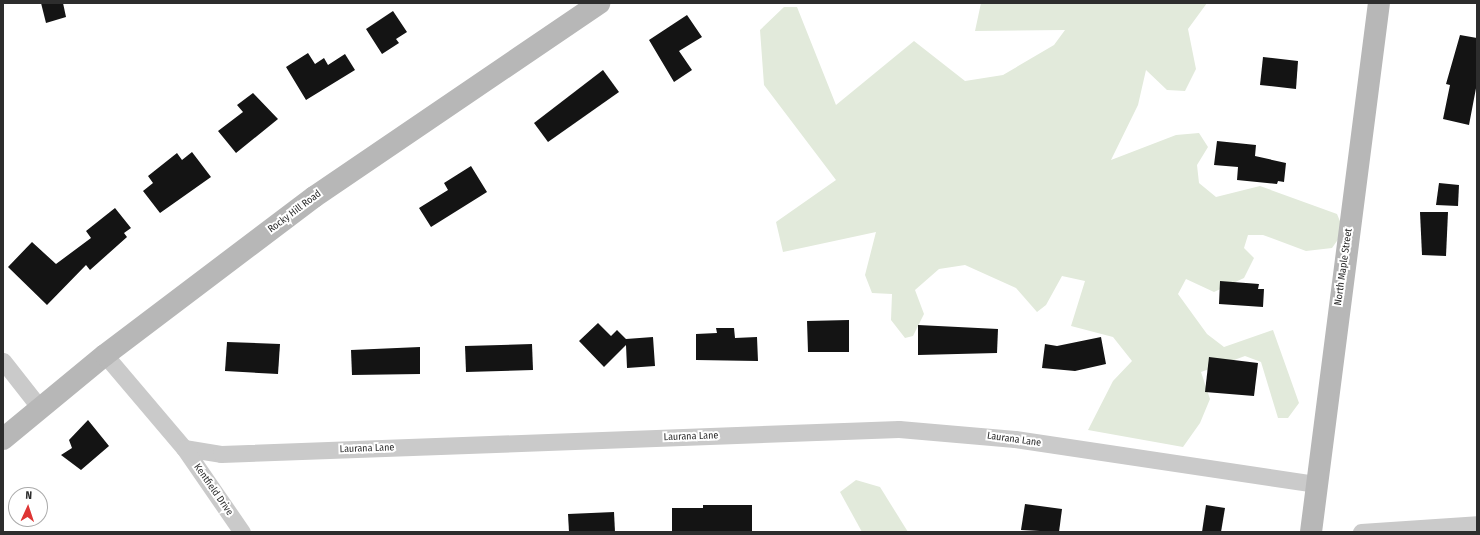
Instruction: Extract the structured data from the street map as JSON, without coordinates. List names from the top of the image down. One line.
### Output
{"streets":{"street":["Rocky Hill Road","North Maple Street","Laurana Lane","Kentfield Drive"]},"crossings":[["North Maple Street","Laurana Lane"],["Laurana Lane","Kentfield Drive"]],"north":"top"}
